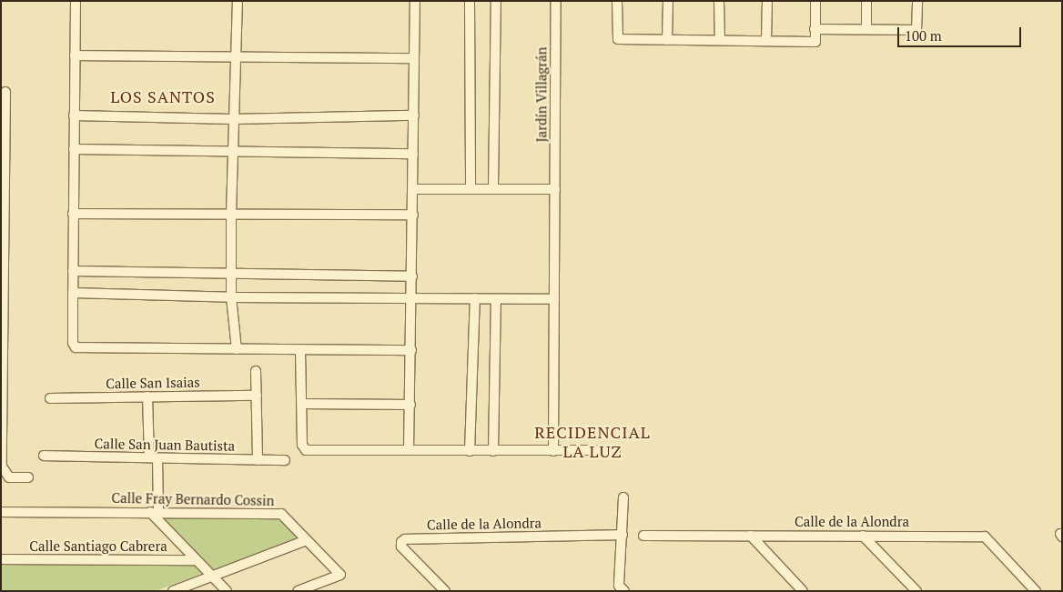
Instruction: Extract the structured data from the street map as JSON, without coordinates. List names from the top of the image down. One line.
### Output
{"streets":{"street":["Jardín Villagrán","Calle San Isaias","Calle San Juan Bautista","Calle Fray Bernardo Cossin","Calle de la Alondra","Calle Santiago Cabrera"]},"districts":["LOS SANTOS","RECIDENCIAL LA LUZ"],"scale_bar":"100 m"}
